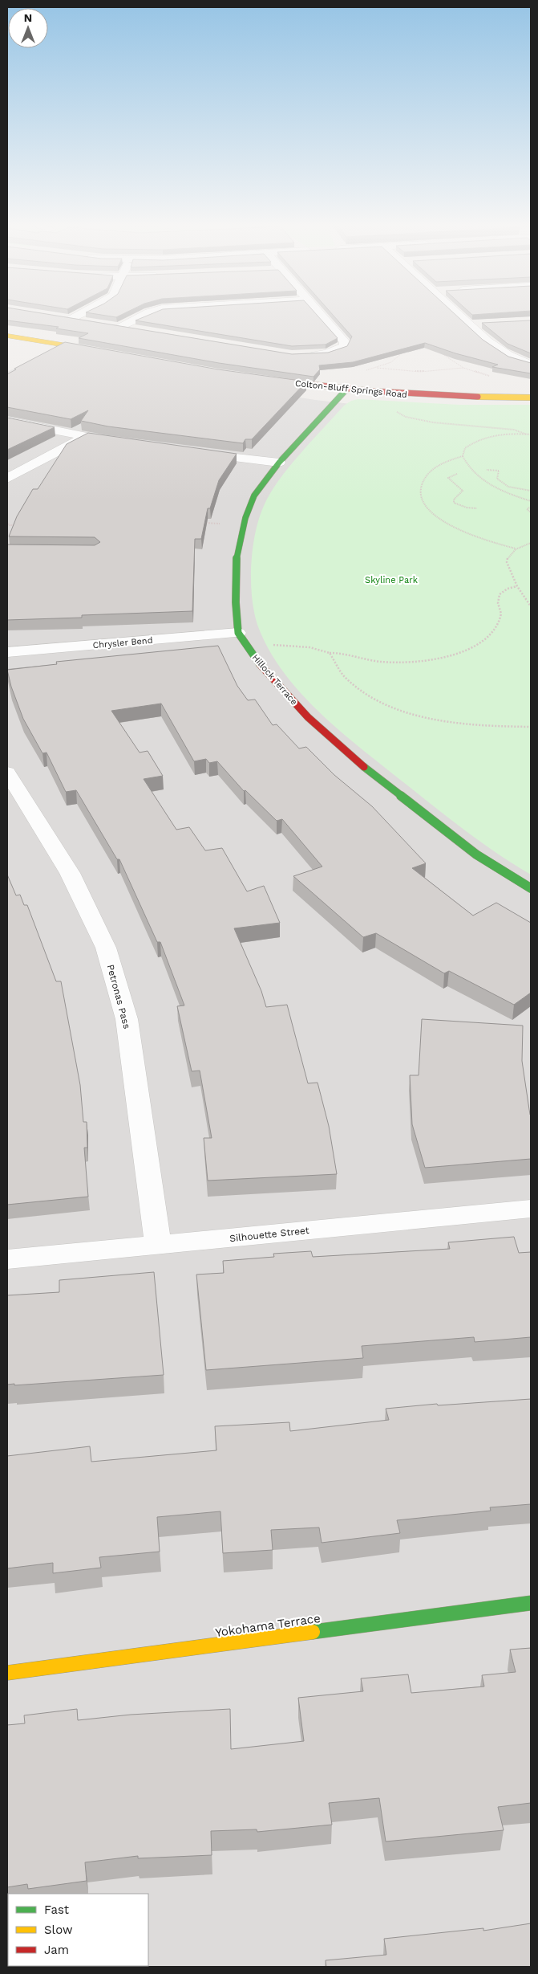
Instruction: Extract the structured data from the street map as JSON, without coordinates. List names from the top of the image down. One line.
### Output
{"streets":{"street":["Colton-Bluff Springs Road","Chrysler Bend","Hillock Terrace","Petronas Pass","Silhouette Street","Yokohama Terrace"]},"crossings":[["Colton-Bluff Springs Road","Hillock Terrace"],["Chrysler Bend","Hillock Terrace"],["Petronas Pass","Silhouette Street"]],"parks":["Skyline Park"],"legend":["Fast","Slow","Jam"],"north":"top"}
